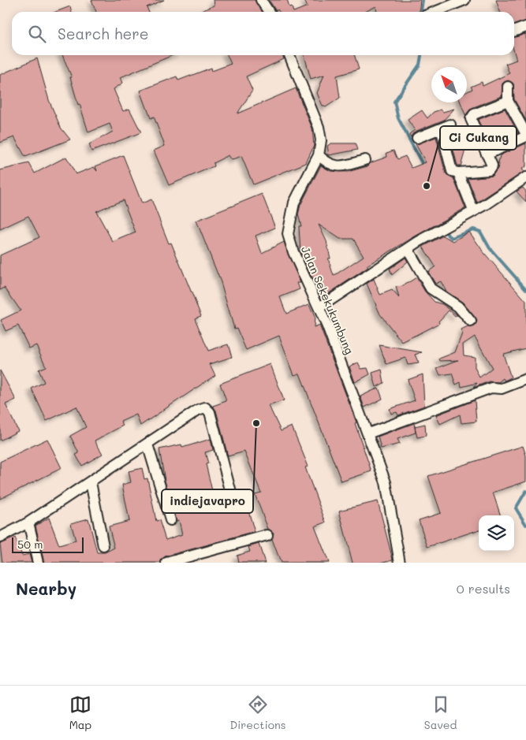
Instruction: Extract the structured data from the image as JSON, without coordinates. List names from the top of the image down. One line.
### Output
{"streets":{"street":["Jalan Sekekukumbung"]},"places":["Ci Cukang","indiejavapro"],"scale_bar":"50 m","north":"top left","page":{"search":"Search here","scale":"50 m","heading":["Nearby","0 results"],"nav":["Map","Directions","Saved"]}}
